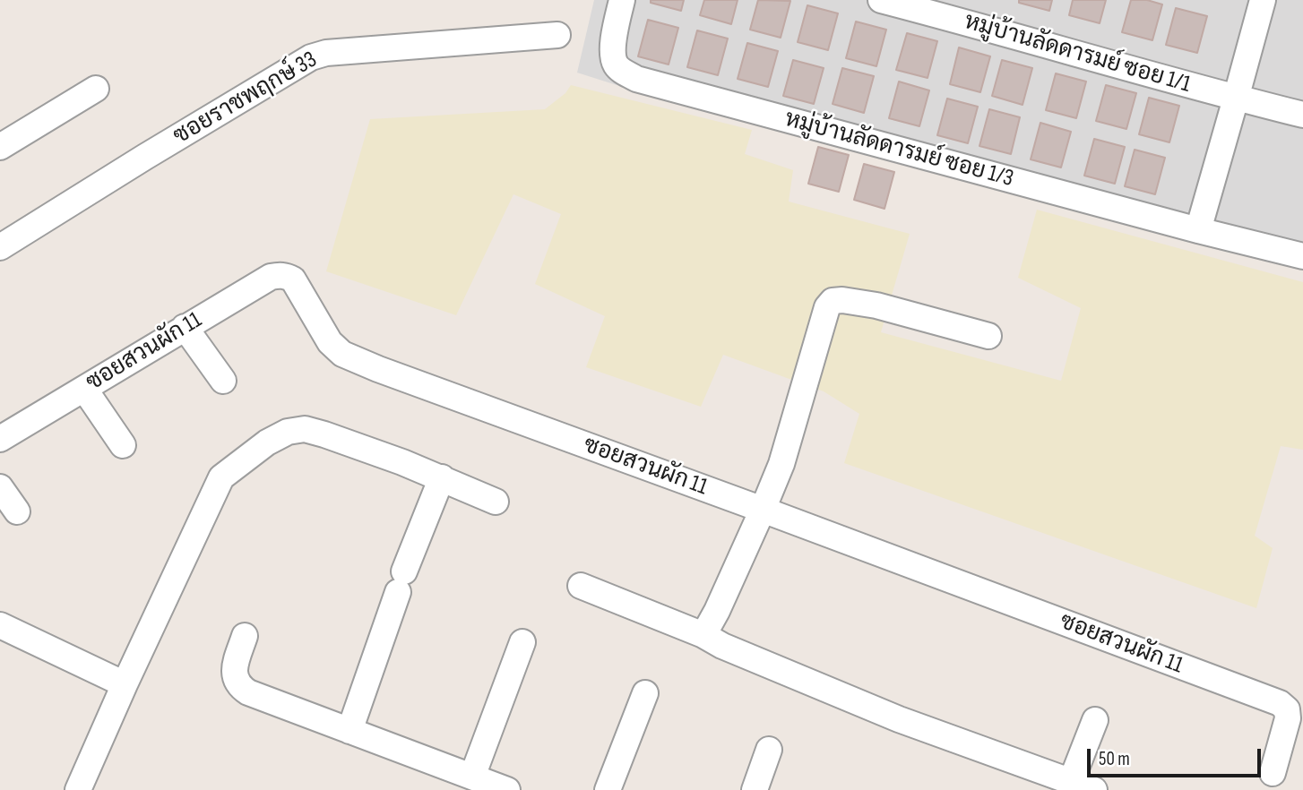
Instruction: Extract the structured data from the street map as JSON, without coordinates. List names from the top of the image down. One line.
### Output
{"streets":{"street":["หมู่บ้านลัดดารมย์ ซอย 1/1","ซอยราชพฤกษ์ 33","หมู่บ้านลัดดารมย์ ซอย 1/3","ซอยสวนผัก 11"]},"scale_bar":"50 m"}
